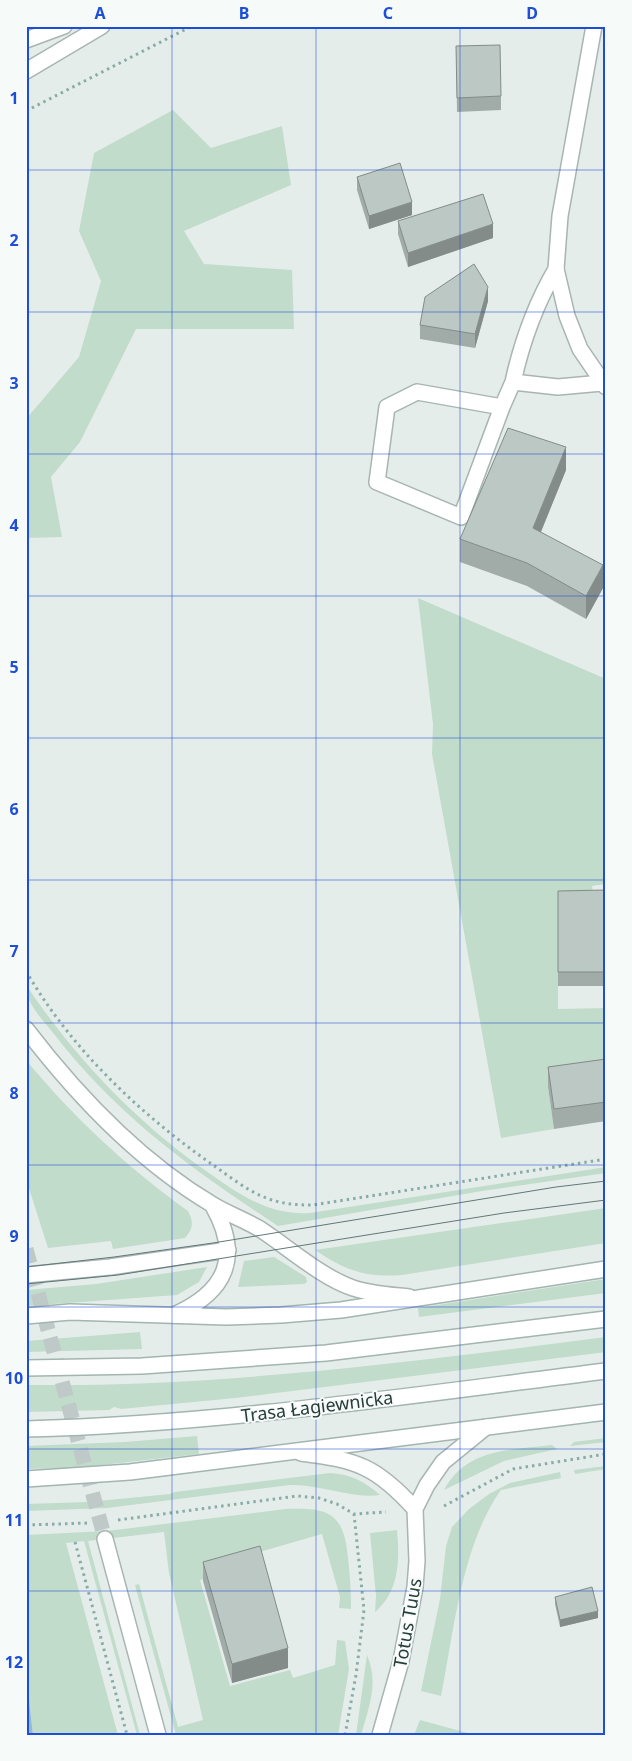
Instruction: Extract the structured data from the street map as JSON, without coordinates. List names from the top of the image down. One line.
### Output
{"streets":{"main road":["Trasa Łagiewnicka","Totus Tuus"]},"grid":{"columns":["A","B","C","D"],"rows":["1","2","3","4","5","6","7","8","9","10","11","12"]}}
